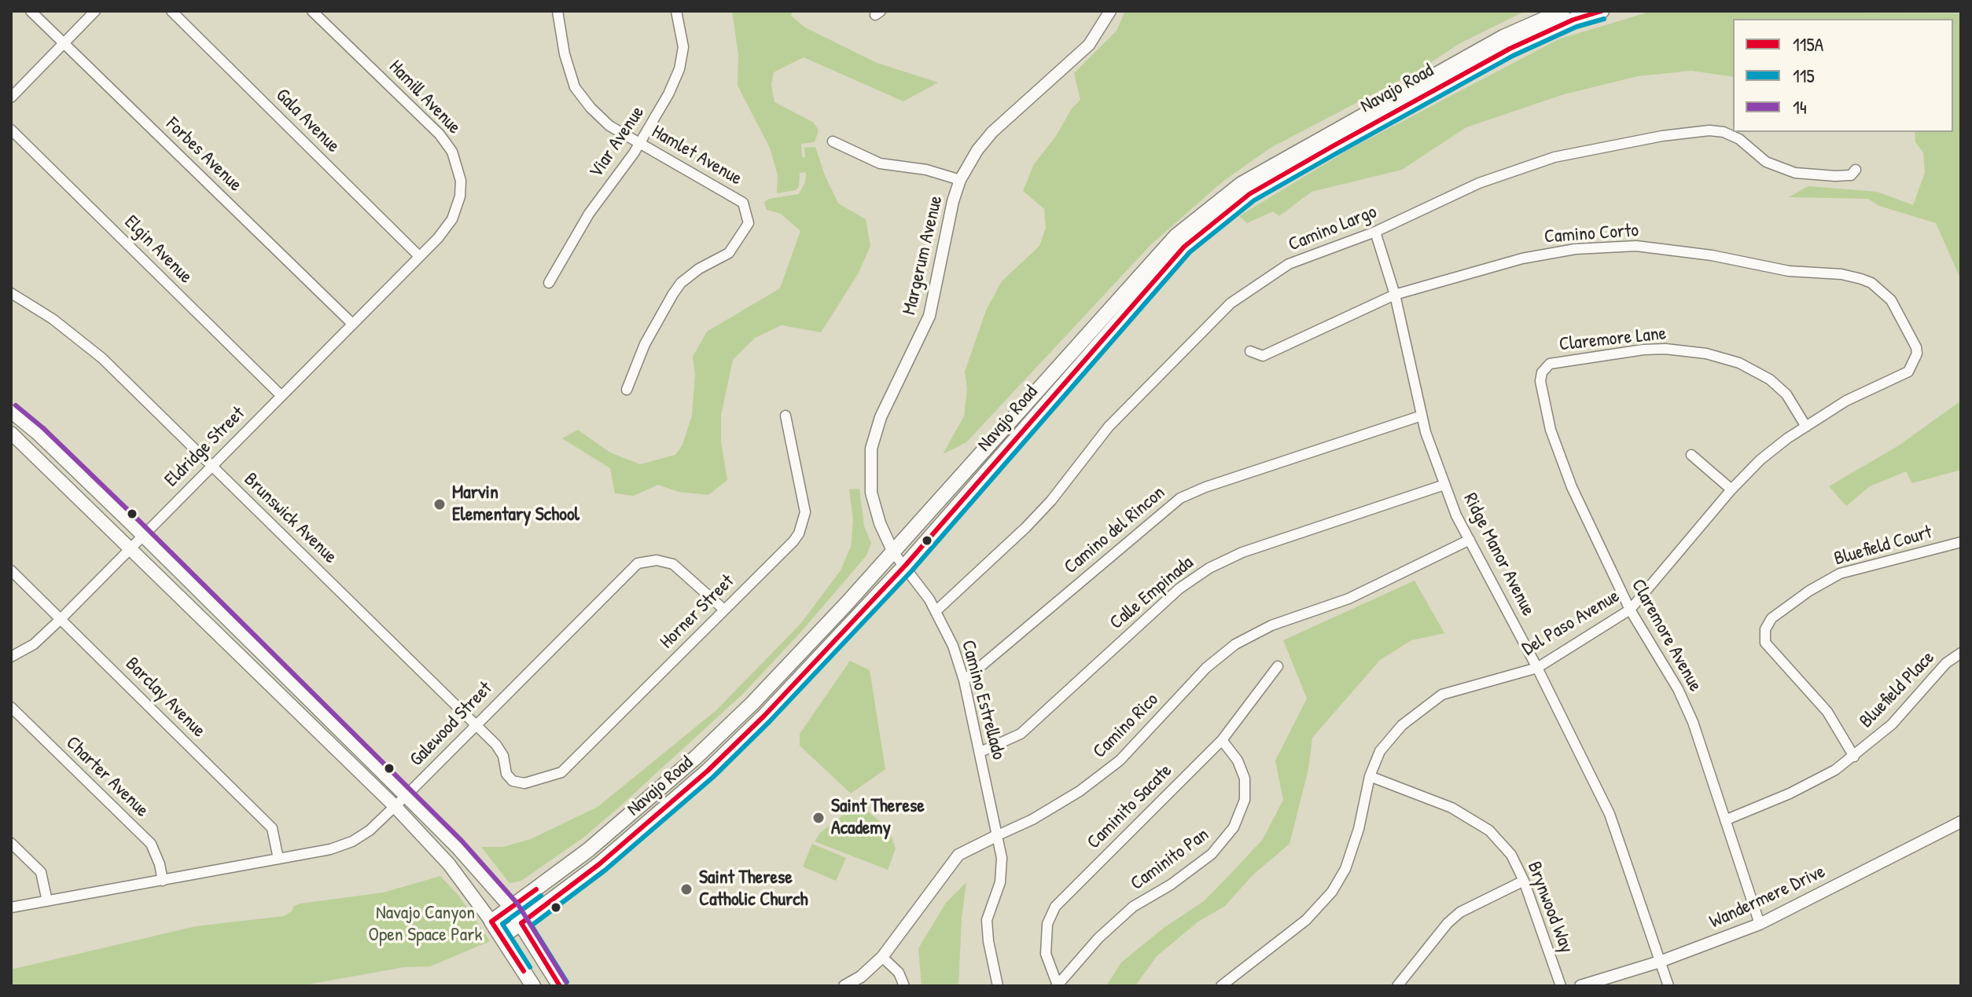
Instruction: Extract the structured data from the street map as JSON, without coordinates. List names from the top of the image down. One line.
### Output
{"streets":{"main road":["Navajo Road"],"street":["Hamill Avenue","Gala Avenue","Viar Avenue","Forbes Avenue","Hamlet Avenue","Camino Largo","Camino Corto","Elgin Avenue","Margerum Avenue","Claremore Lane","Eldridge Street","Brunswick Avenue","Camino del Rincon","Bluefield Court","Ridge Manor Avenue","Calle Empinada","Horner Street","Del Paso Avenue","Claremore Avenue","Bluefield Place","Barclay Avenue","Camino Estrellado","Galewood Street","Camino Rico","Charter Avenue","Caminito Sacate","Caminito Pan","Wandermere Drive","Brynwood Way"]},"crossings":[["Navajo Road","Margerum Avenue"],["Navajo Road","Camino Estrellado"],["Hamill Avenue","Gala Avenue"],["Hamill Avenue","Eldridge Street"],["Gala Avenue","Eldridge Street"],["Viar Avenue","Hamlet Avenue"],["Forbes Avenue","Eldridge Street"],["Camino Largo","Ridge Manor Avenue"],["Camino Largo","Camino Estrellado"],["Camino Corto","Ridge Manor Avenue"],["Camino Corto","Del Paso Avenue"],["Elgin Avenue","Eldridge Street"],["Margerum Avenue","Camino Estrellado"],["Claremore Lane","Del Paso Avenue"],["Claremore Lane","Claremore Avenue"],["Eldridge Street","Brunswick Avenue"],["Eldridge Street","Barclay Avenue"],["Brunswick Avenue","Horner Street"],["Brunswick Avenue","Galewood Street"],["Camino del Rincon","Ridge Manor Avenue"],["Camino del Rincon","Camino Estrellado"],["Bluefield Court","Bluefield Place"],["Ridge Manor Avenue","Calle Empinada"],["Ridge Manor Avenue","Del Paso Avenue"],["Ridge Manor Avenue","Camino Rico"],["Ridge Manor Avenue","Wandermere Drive"],["Calle Empinada","Camino Estrellado"],["Horner Street","Galewood Street"],["Del Paso Avenue","Claremore Avenue"],["Del Paso Avenue","Brynwood Way"],["Claremore Avenue","Bluefield Place"],["Claremore Avenue","Wandermere Drive"],["Barclay Avenue","Galewood Street"],["Camino Estrellado","Camino Rico"],["Galewood Street","Charter Avenue"],["Caminito Sacate","Caminito Pan"]],"parks":["Navajo Canyon Open Space Park"],"places":["Marvin Elementary School","Saint Therese Academy","Saint Therese Catholic Church"],"lines":["transit line 115A","transit line 115","transit line 14"],"legend":["115A","115","14"]}
